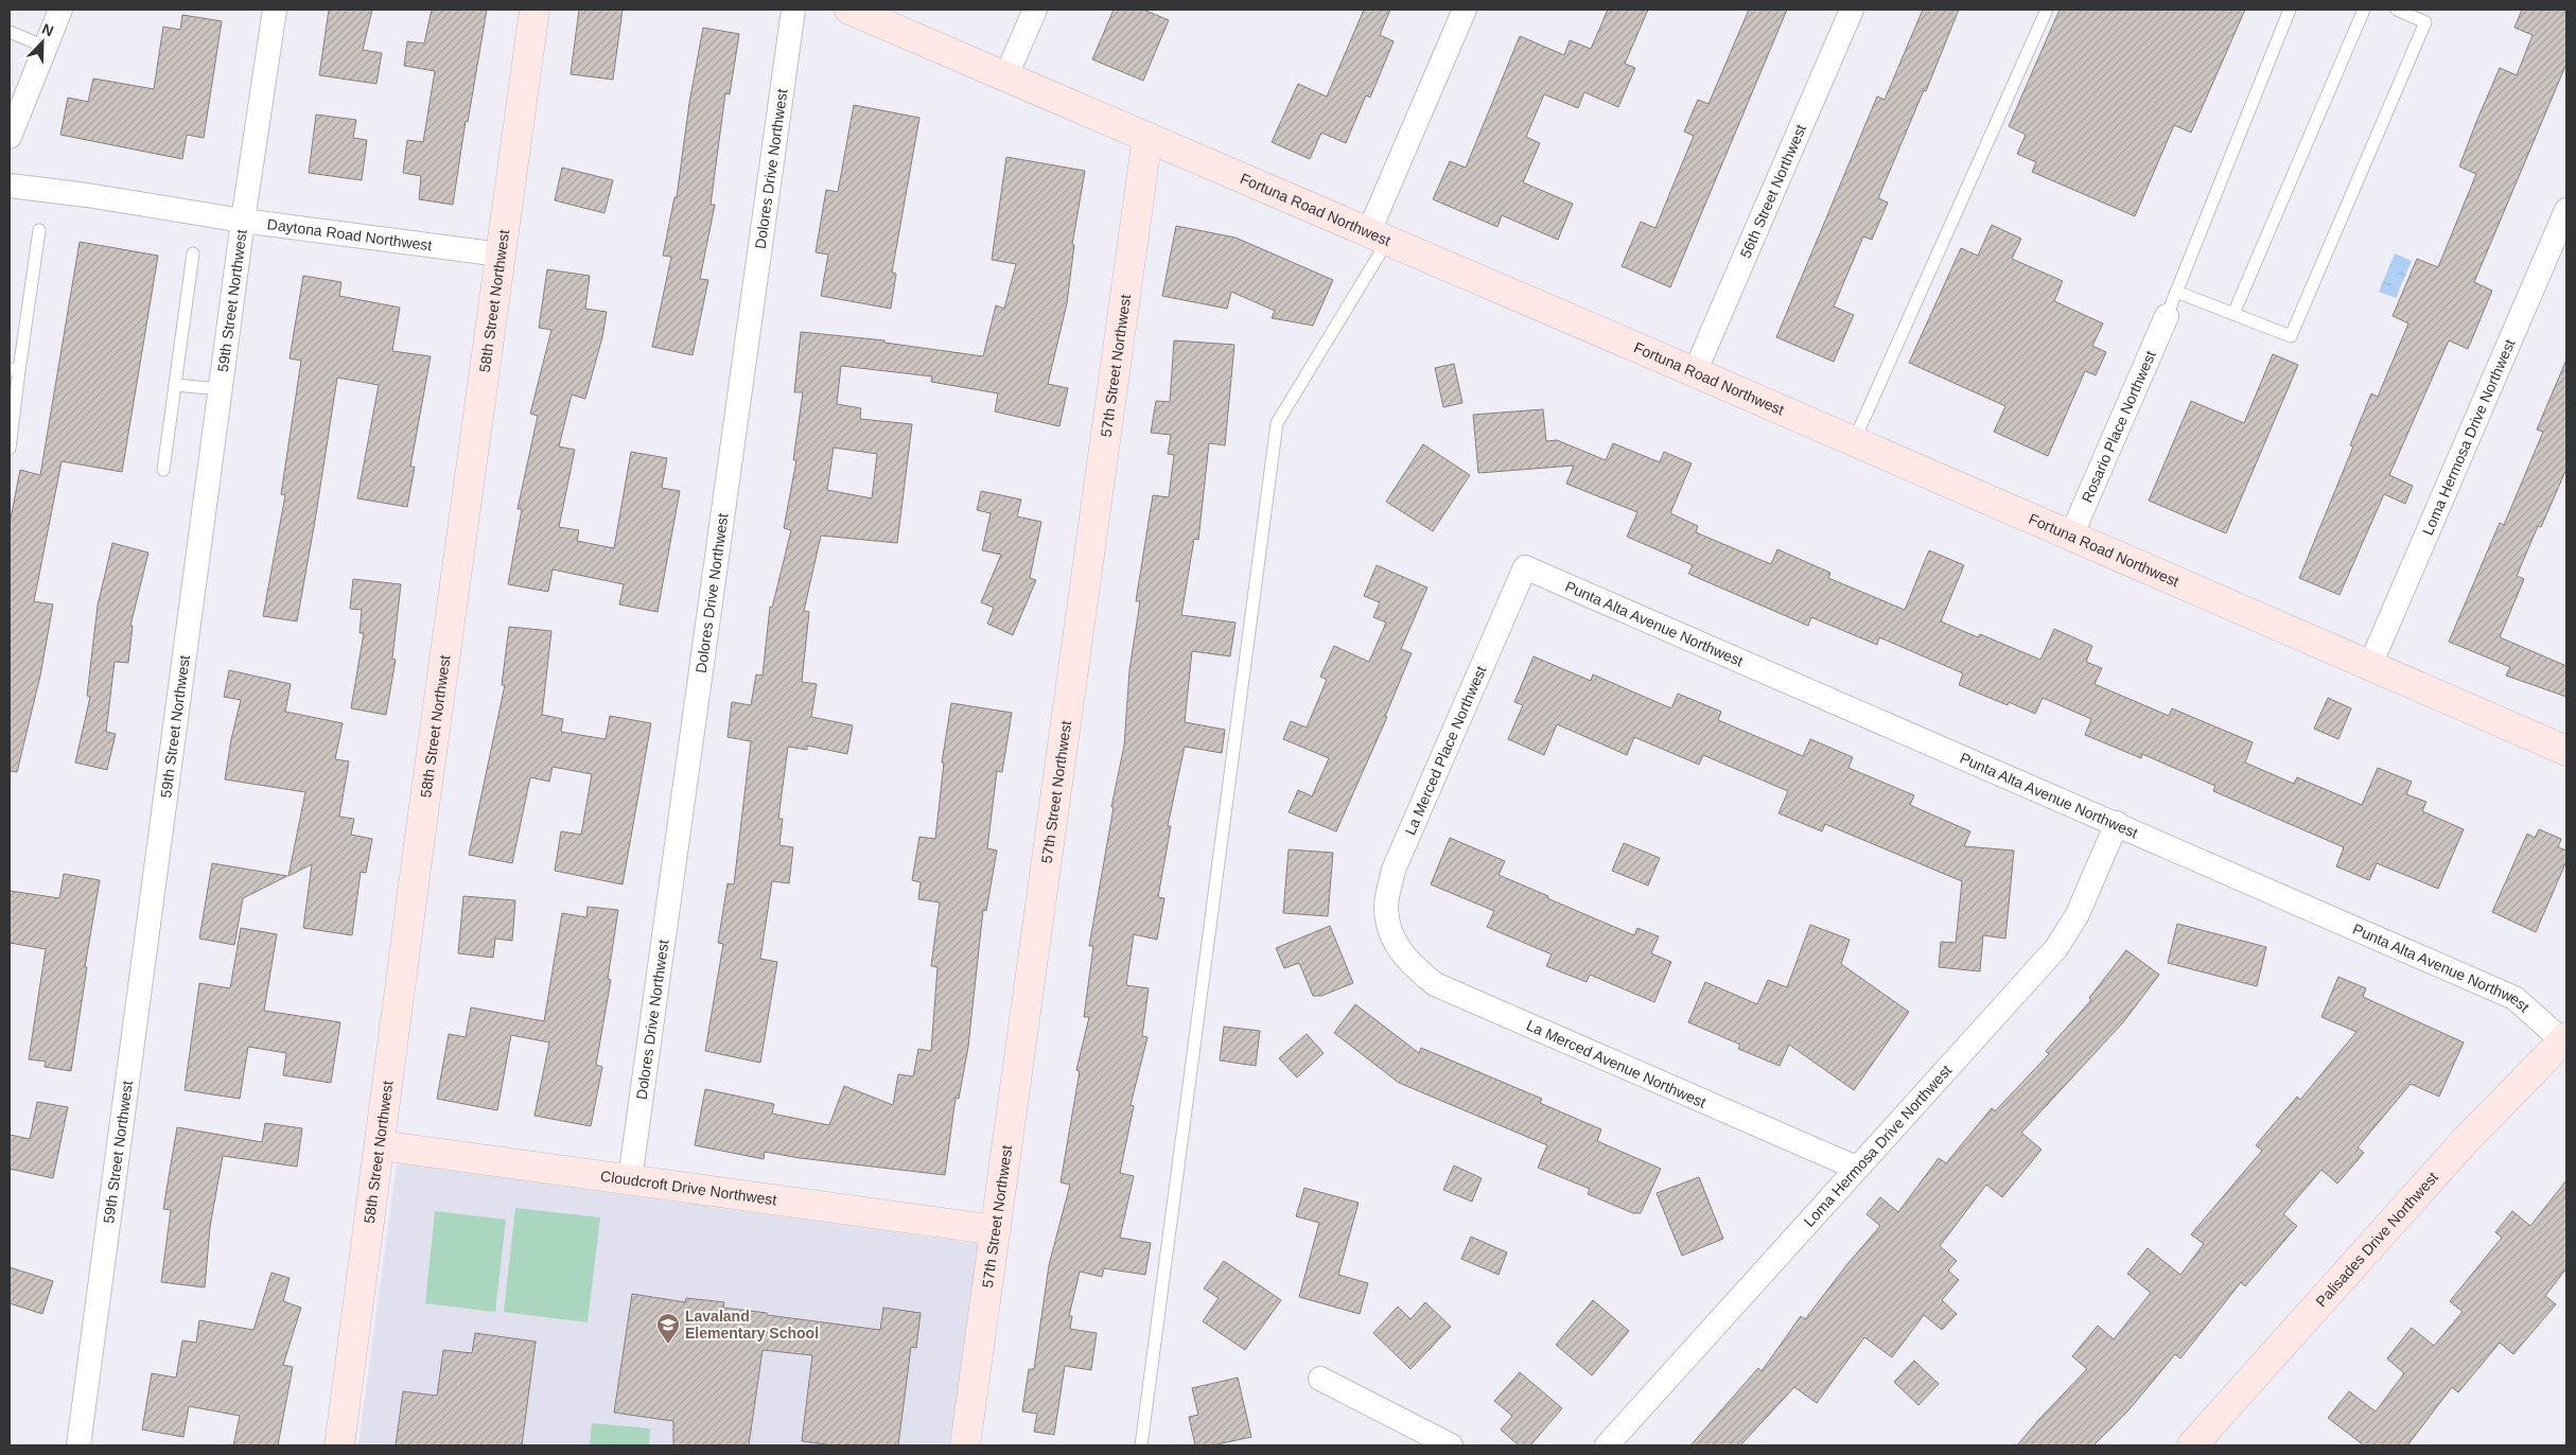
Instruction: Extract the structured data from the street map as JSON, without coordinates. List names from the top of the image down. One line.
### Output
{"streets":{"street":["Dolores Drive Northwest","56th Street Northwest","Fortuna Road Northwest","Daytona Road Northwest","59th Street Northwest","58th Street Northwest","57th Street Northwest","Rosario Place Northwest","Loma Hermosa Drive Northwest","Punta Alta Avenue Northwest","La Merced Place Northwest","La Merced Avenue Northwest","Cloudcroft Drive Northwest","Palisades Drive Northwest"]},"crossings":[["Dolores Drive Northwest","Cloudcroft Drive Northwest"],["56th Street Northwest","Fortuna Road Northwest"],["Fortuna Road Northwest","57th Street Northwest"],["Fortuna Road Northwest","Rosario Place Northwest"],["Fortuna Road Northwest","Loma Hermosa Drive Northwest"],["Daytona Road Northwest","59th Street Northwest"],["Daytona Road Northwest","58th Street Northwest"],["58th Street Northwest","Cloudcroft Drive Northwest"],["57th Street Northwest","Cloudcroft Drive Northwest"],["Loma Hermosa Drive Northwest","Punta Alta Avenue Northwest"],["Loma Hermosa Drive Northwest","La Merced Avenue Northwest"],["Punta Alta Avenue Northwest","La Merced Place Northwest"],["Punta Alta Avenue Northwest","Palisades Drive Northwest"],["La Merced Place Northwest","La Merced Avenue Northwest"]],"places":{"school or university":["Lavaland Elementary School"]},"north":"top right"}
